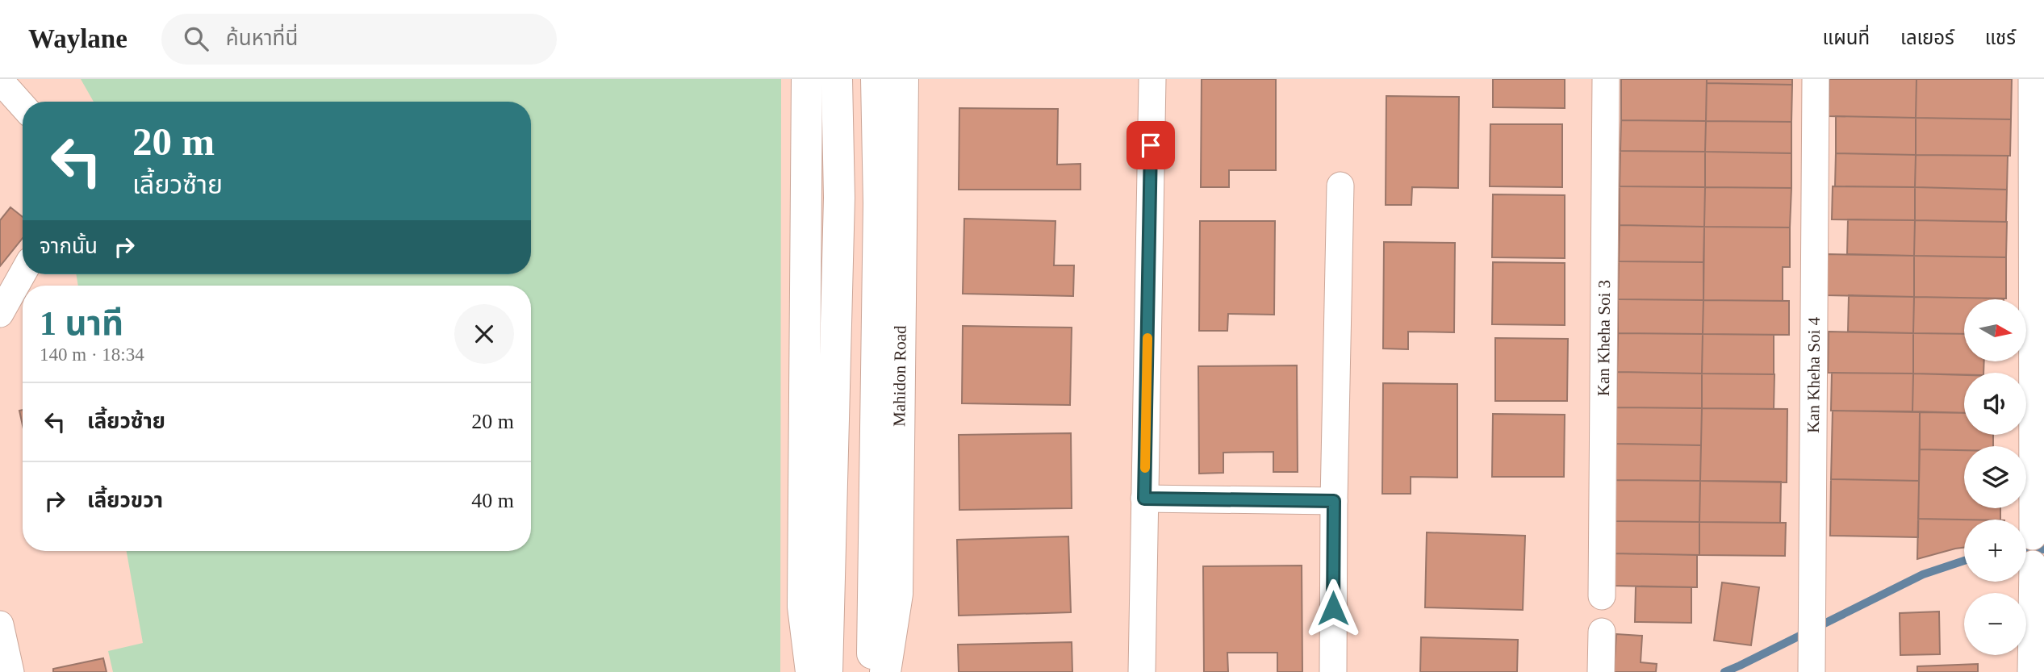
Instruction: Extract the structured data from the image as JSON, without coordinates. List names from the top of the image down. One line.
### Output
{"streets":{"main road":["Mahidon Road"],"street":["Kan Kheha Soi 3","Kan Kheha Soi 4"]},"north":"right","page":{"header":"Waylane","search":"ค้นหาที่นี่","nav":["แผนที่","เลเยอร์","แชร์"],"turn":["20 m","เลี้ยวซ้าย"],"then":"จากนั้น","heading":["1 นาที","140 m · 18:34"],"map_buttons":["+","−"],"list":[{"name":"เลี้ยวซ้าย","value":"20 m"},{"name":"เลี้ยวขวา","value":"40 m"}]}}
